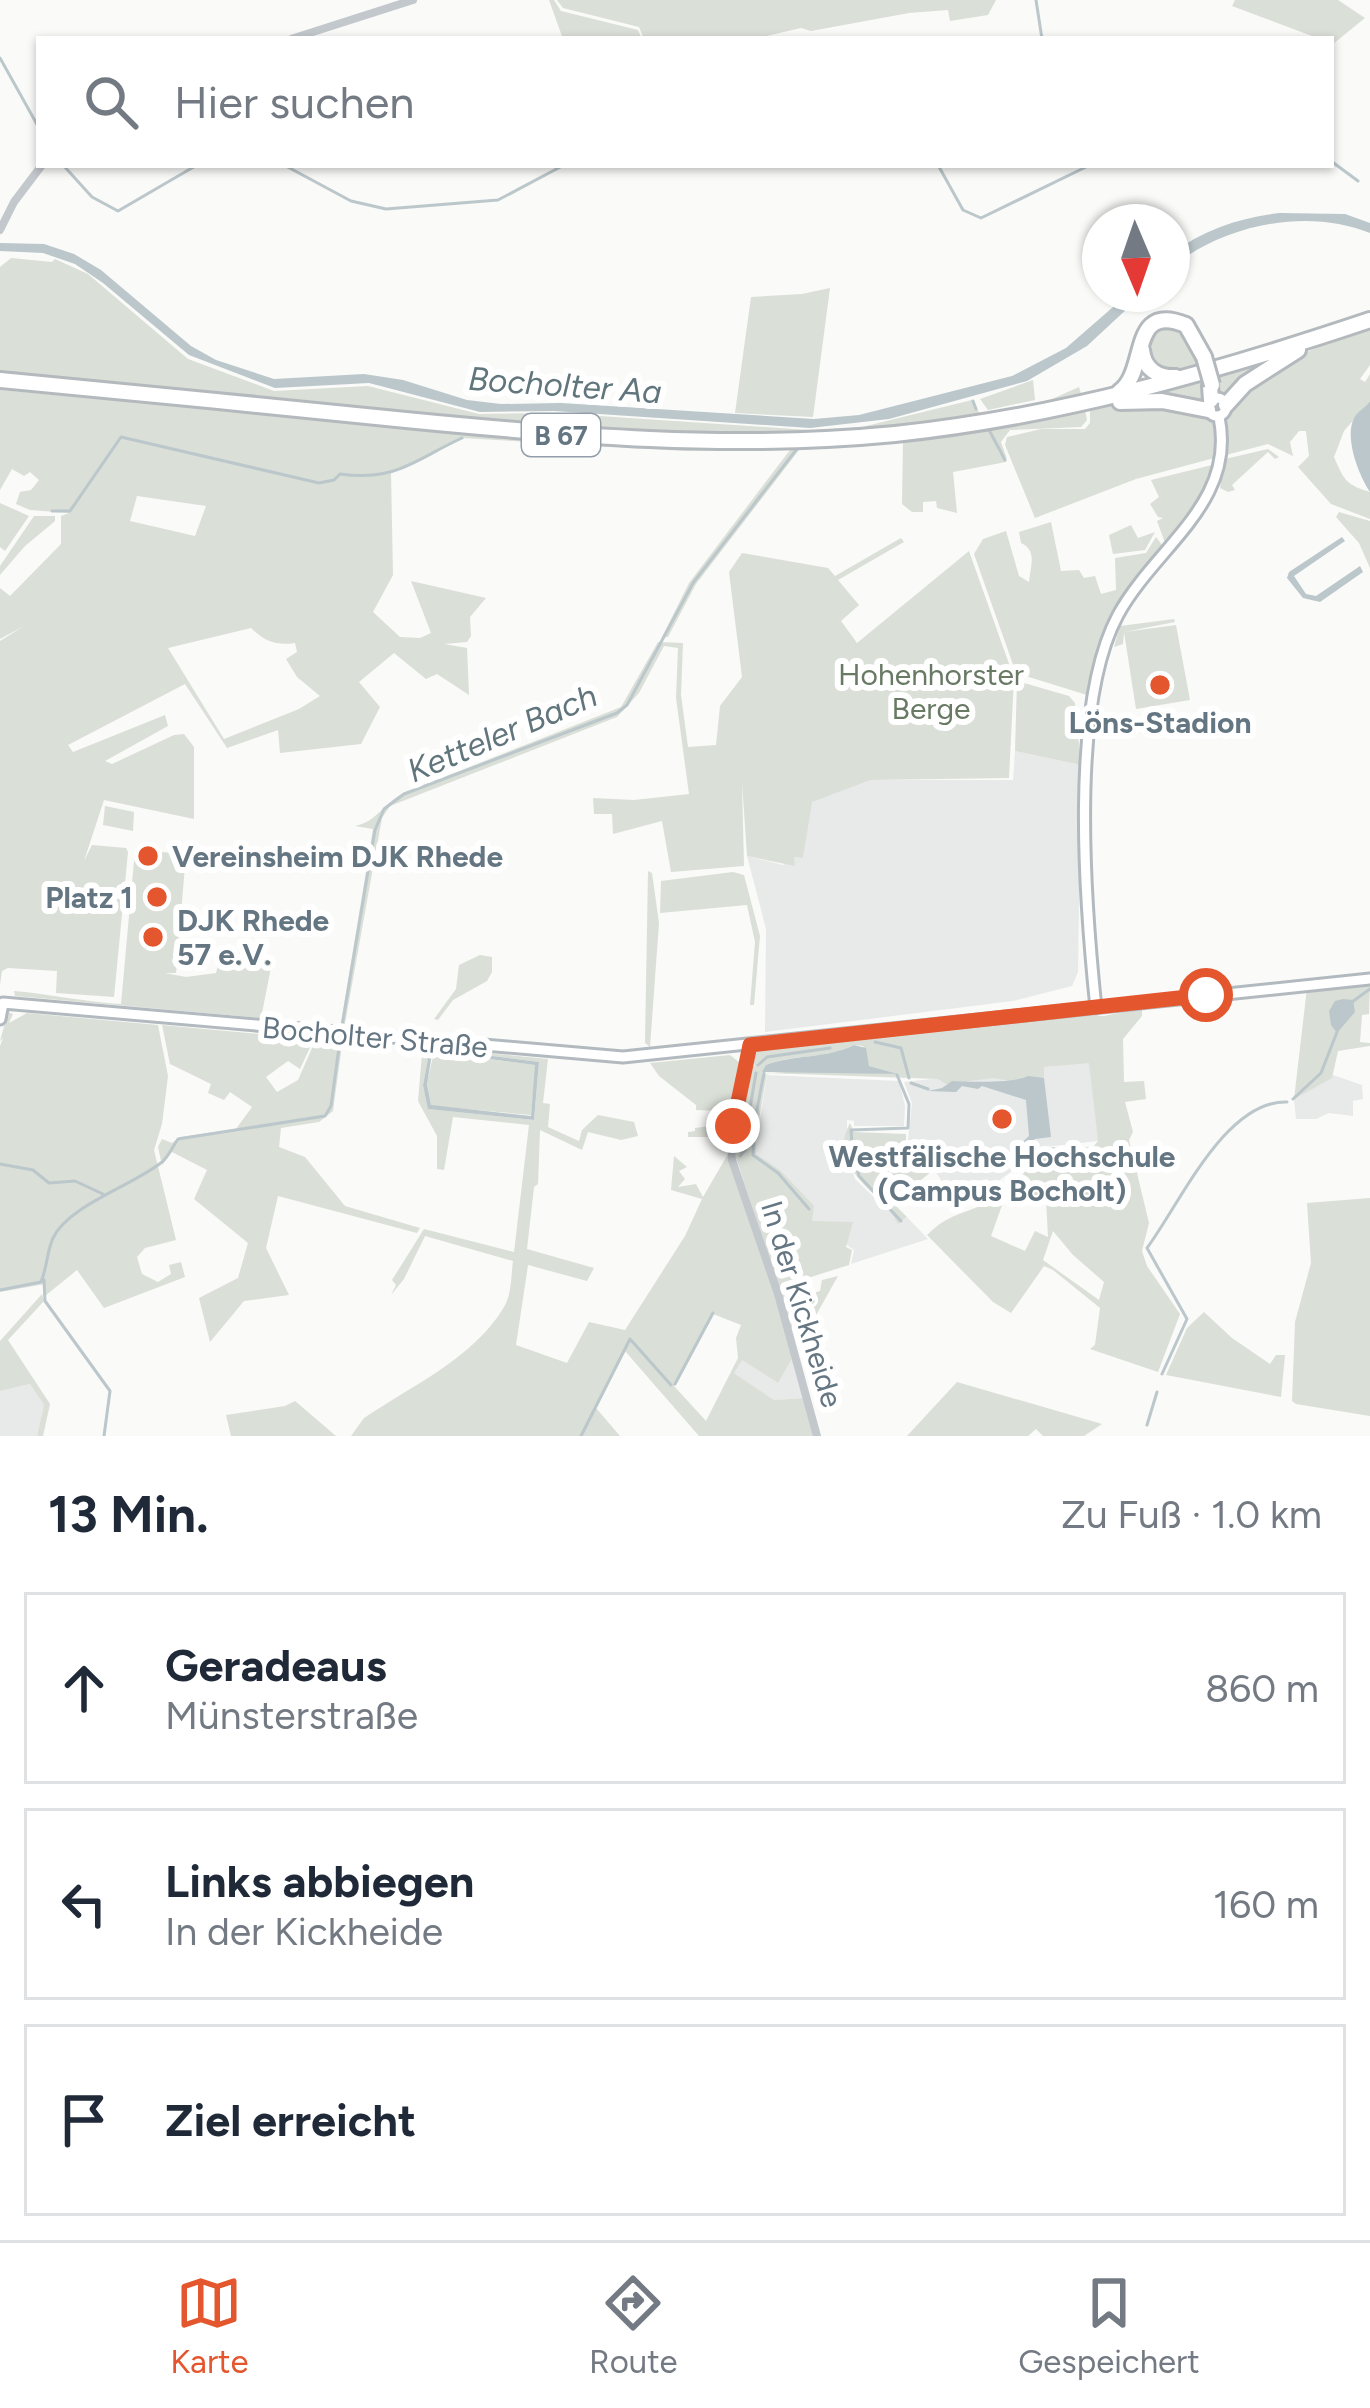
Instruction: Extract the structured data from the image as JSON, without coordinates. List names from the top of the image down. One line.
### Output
{"streets":{"highway":["B 67"],"main road":["Bocholter Straße"],"street":["In der Kickheide"]},"crossings":[["Bocholter Straße","In der Kickheide"]],"water":["Bocholter Aa","Ketteler Bach"],"parks":["Hohenhorster Berge"],"places":["Löns-Stadion","Vereinsheim DJK Rhede","Platz 1","DJK Rhede 57 e.V.","Westfälische Hochschule (Campus Bocholt)"],"north":"bottom","page":{"search":"Hier suchen","heading":["13 Min.","Zu Fuß · 1.0 km"],"list":[["Geradeaus","Münsterstraße","860 m"],["Links abbiegen","In der Kickheide","160 m"],"Ziel erreicht"],"nav":["Karte","Route","Gespeichert"]}}
